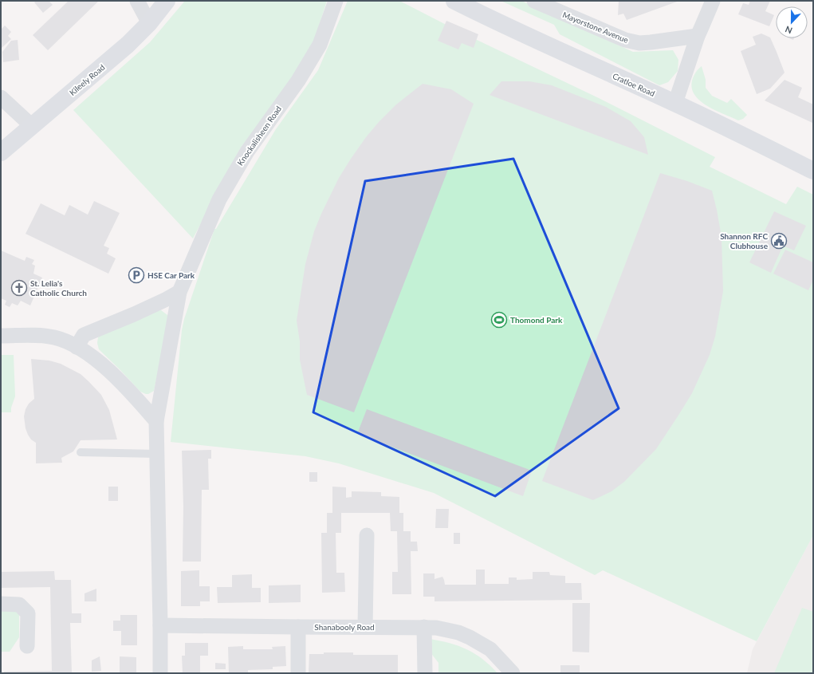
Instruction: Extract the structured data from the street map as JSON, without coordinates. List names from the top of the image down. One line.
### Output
{"streets":{"main road":["Kileely Road","Cratloe Road"],"street":["Mayorstone Avenue","Knockalisheen Road","Shanabooly Road"]},"crossings":[["Knockalisheen Road","Shanabooly Road"]],"places":{"public building":["Shannon RFC Clubhouse"],"parking":["HSE Car Park"],"church":["St. Lelia's Catholic Church"],"sports":["Thomond Park"]},"north":"bottom"}
